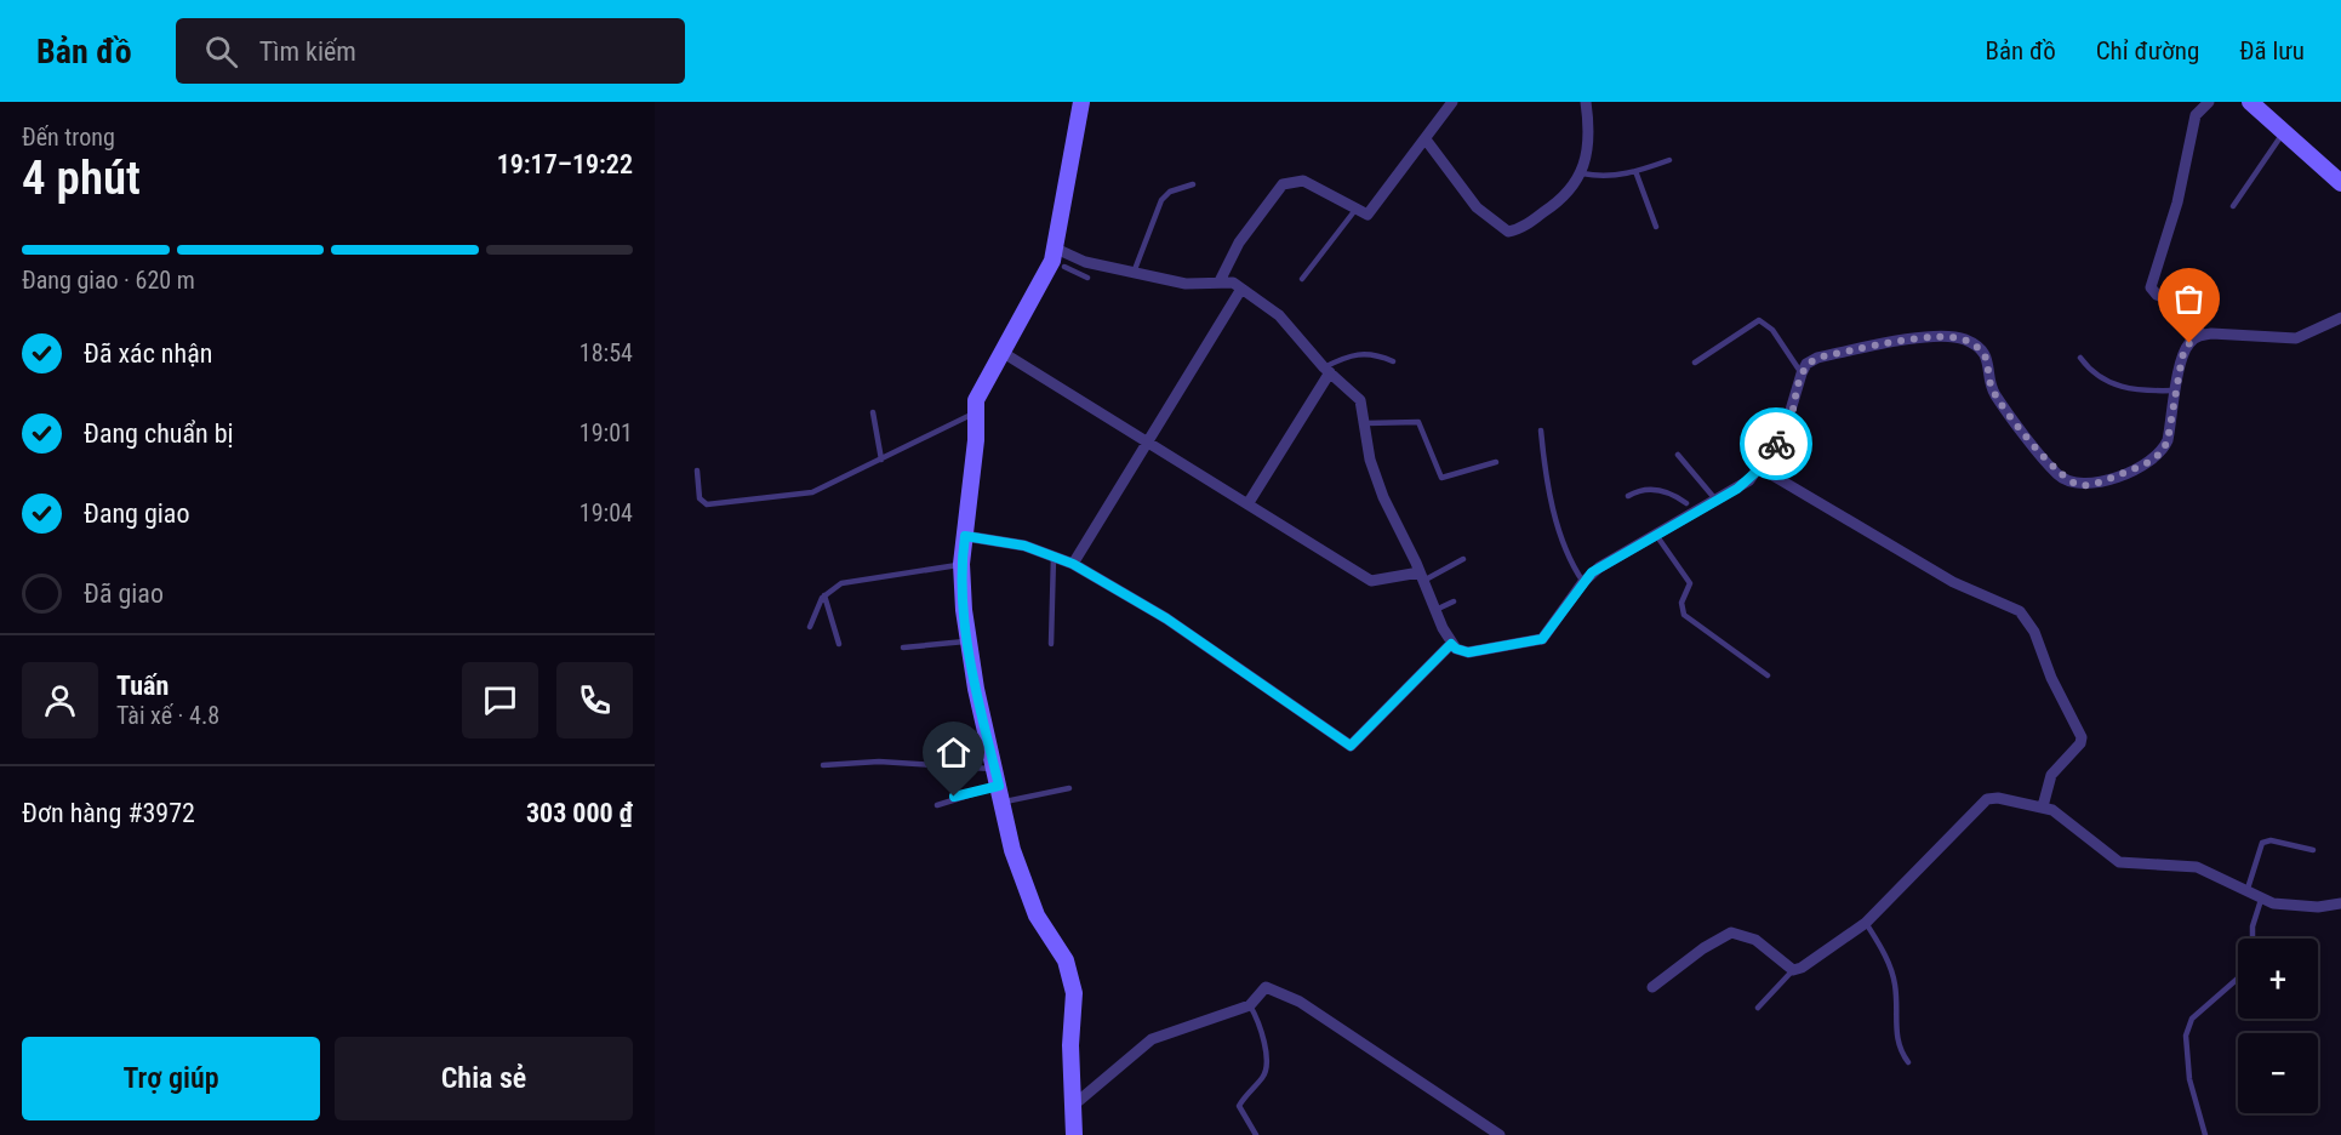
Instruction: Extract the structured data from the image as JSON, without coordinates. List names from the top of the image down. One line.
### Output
{"page":{"header":"Bản đồ","search":"Tìm kiếm","nav":["Bản đồ","Chỉ đường","Đã lưu"],"heading":["4 phút","Đến trong","19:17–19:22"],"panel":["Tuấn","Tài xế · 4.8","Đơn hàng #3972","303 000 ₫"],"bar":"Đang giao · 620 m","list":[["Đã xác nhận","18:54"],["Đang chuẩn bị","19:01"],["Đang giao","19:04"],"Đã giao"],"map_buttons":["+","−"],"buttons":["Trợ giúp","Chia sẻ"]}}
